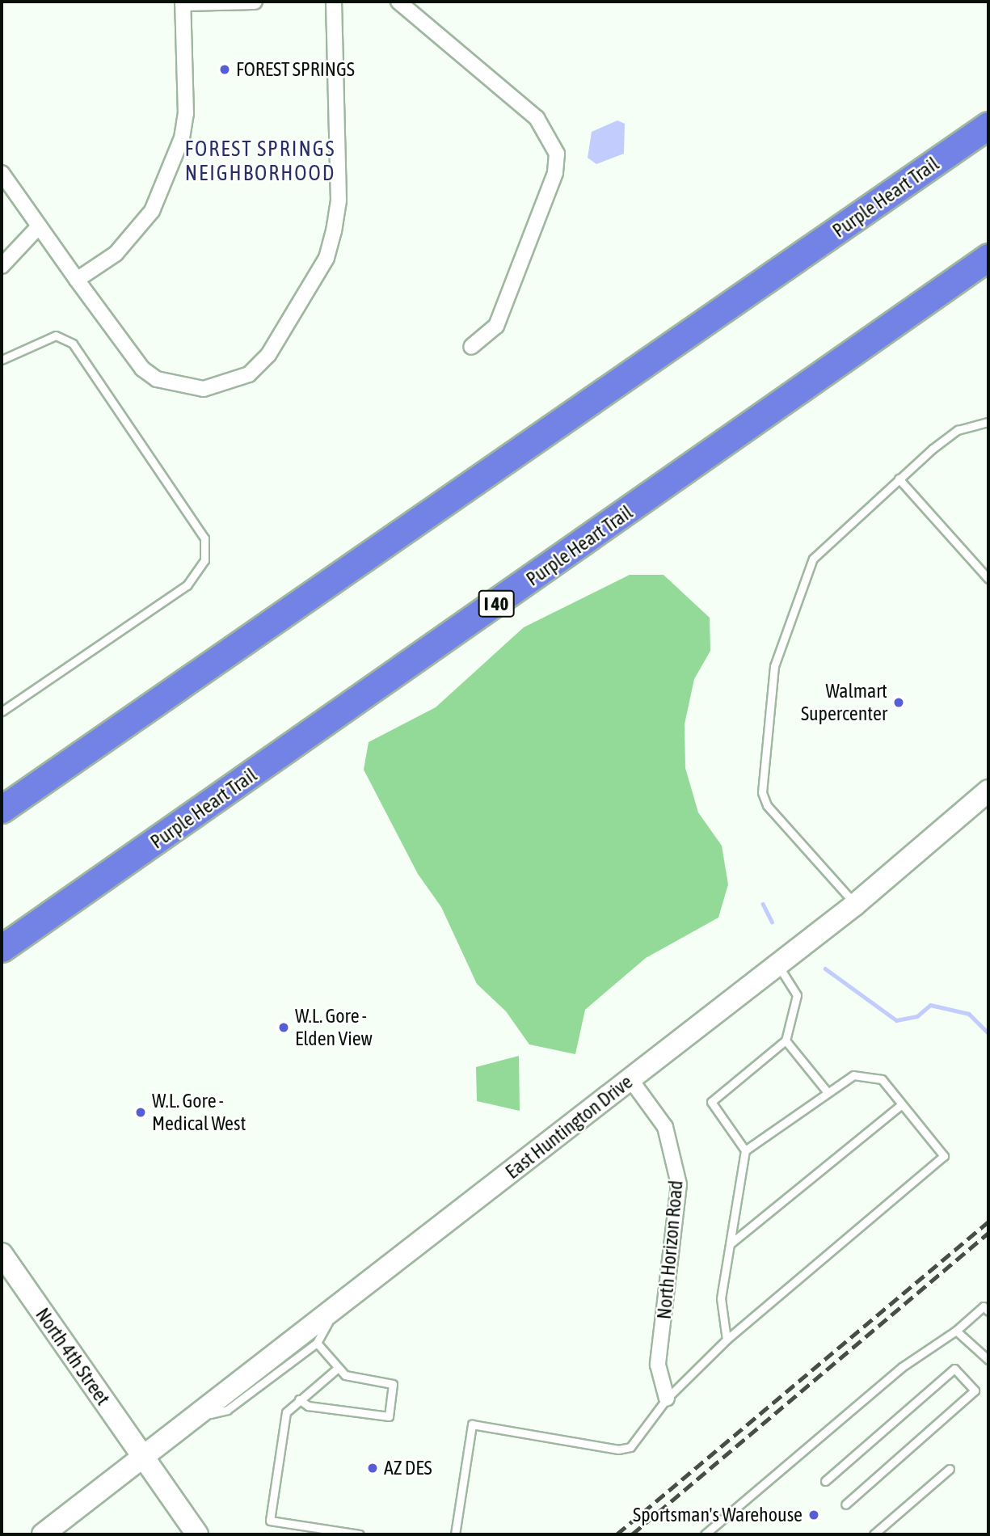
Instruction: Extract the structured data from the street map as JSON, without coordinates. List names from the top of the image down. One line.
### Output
{"streets":{"highway":["Purple Heart Trail","I 40"],"street":["East Huntington Drive","North Horizon Road","North 4th Street"]},"crossings":[["East Huntington Drive","North Horizon Road"],["East Huntington Drive","North 4th Street"]],"districts":["FOREST SPRINGS NEIGHBORHOOD"],"places":["FOREST SPRINGS","Walmart Supercenter","W.L. Gore - Elden View","W.L. Gore - Medical West","AZ DES","Sportsman's Warehouse"]}
